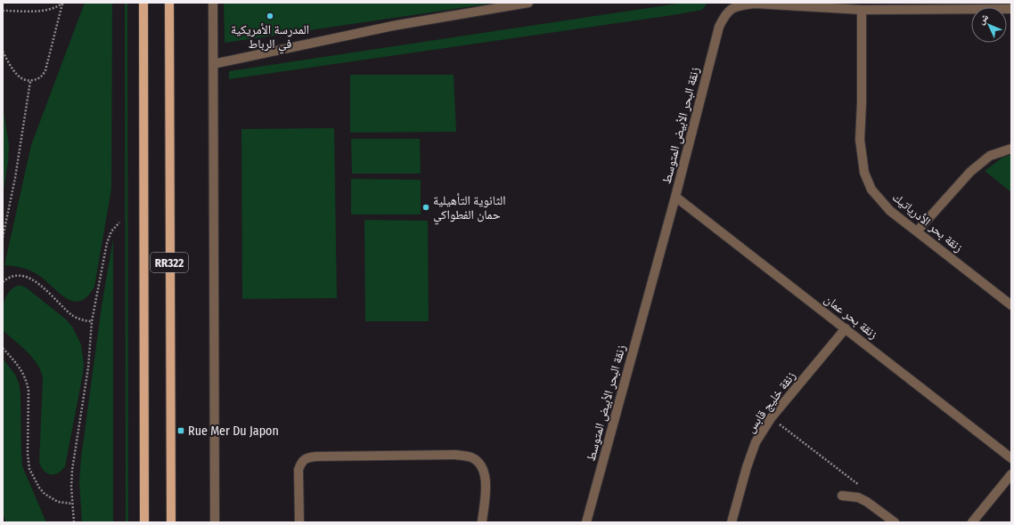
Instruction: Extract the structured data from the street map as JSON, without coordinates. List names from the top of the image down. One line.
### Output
{"streets":{"main road":["RR322"],"street":["زنقة البحر الأبيض المتوسط","زنقة بحر الأدرياتيك","زنقة بحر عمان","زنقة خليج قابس"]},"crossings":[["زنقة البحر الأبيض المتوسط","زنقة بحر الأدرياتيك"],["زنقة البحر الأبيض المتوسط","زنقة بحر عمان"],["زنقة بحر عمان","زنقة خليج قابس"]],"places":{"other":["المدرسة الأمريكية في الرباط","الثانوية التأهيلية حمان الفطواكي"],"transit":["Rue Mer Du Japon"]},"north":"top left"}
